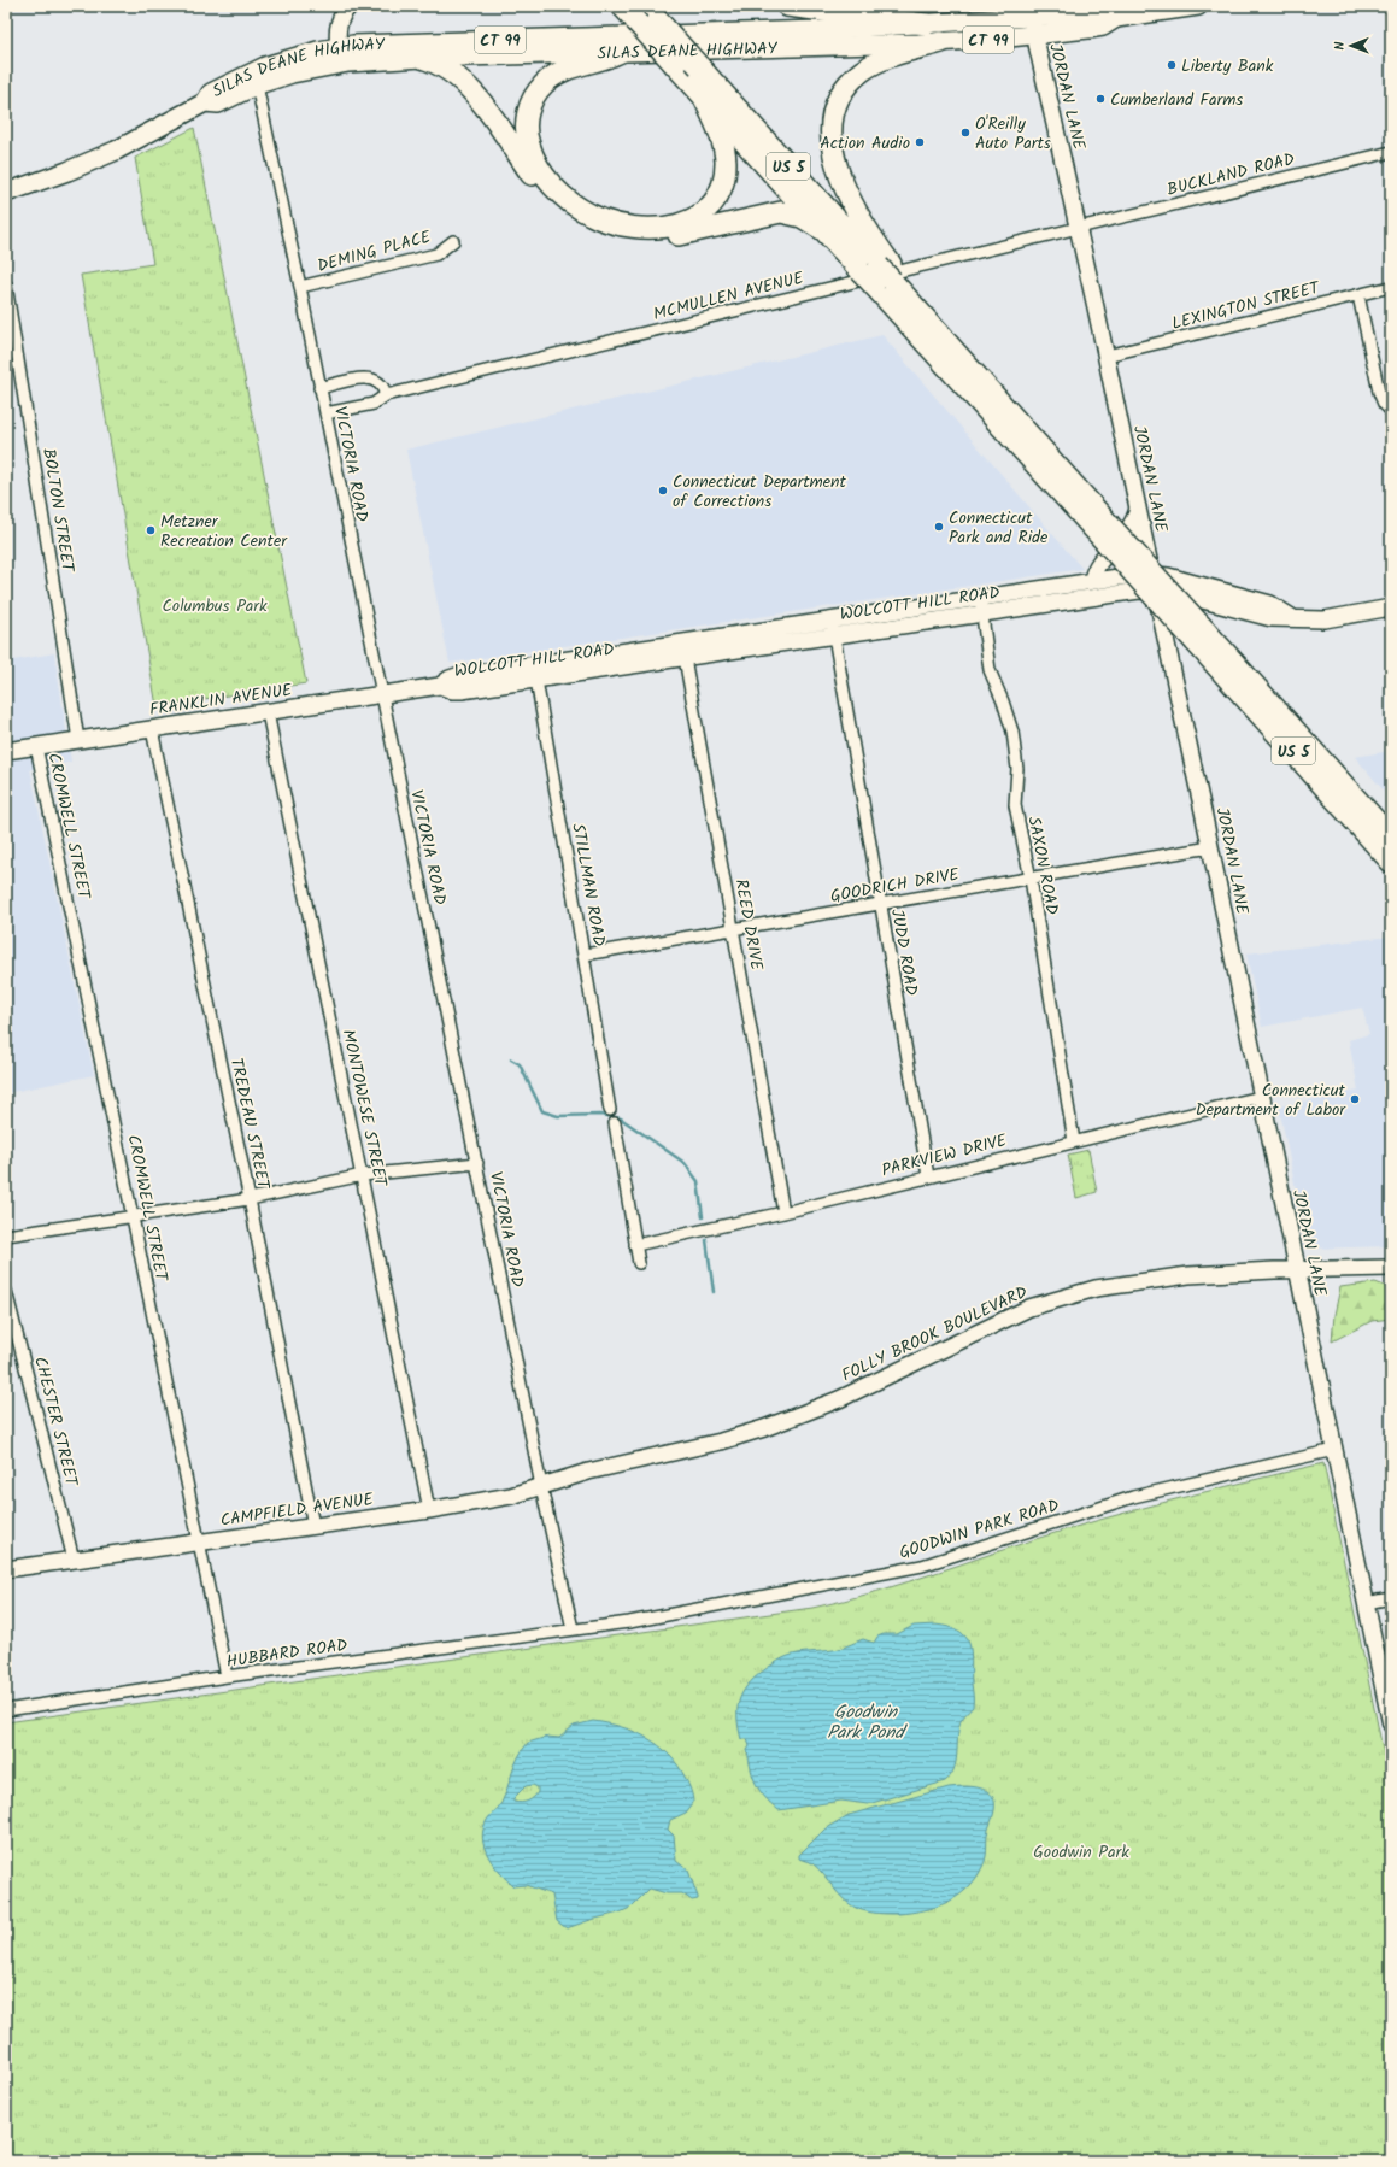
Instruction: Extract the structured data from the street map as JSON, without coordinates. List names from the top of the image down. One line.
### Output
{"streets":{"highway":["US 5"],"main road":["CT 99","SILAS DEANE HIGHWAY","JORDAN LANE","WOLCOTT HILL ROAD","FRANKLIN AVENUE","FOLLY BROOK BOULEVARD","CAMPFIELD AVENUE"],"street":["BUCKLAND ROAD","DEMING PLACE","MCMULLEN AVENUE","LEXINGTON STREET","VICTORIA ROAD","BOLTON STREET","CROMWELL STREET","SAXON ROAD","STILLMAN ROAD","GOODRICH DRIVE","REED DRIVE","JUDD ROAD","MONTOWESE STREET","TREDEAU STREET","PARKVIEW DRIVE","CHESTER STREET","GOODWIN PARK ROAD","HUBBARD ROAD"]},"crossings":[["SILAS DEANE HIGHWAY","JORDAN LANE"],["SILAS DEANE HIGHWAY","VICTORIA ROAD"],["JORDAN LANE","BUCKLAND ROAD"],["JORDAN LANE","MCMULLEN AVENUE"],["JORDAN LANE","LEXINGTON STREET"],["JORDAN LANE","WOLCOTT HILL ROAD"],["JORDAN LANE","GOODRICH DRIVE"],["JORDAN LANE","PARKVIEW DRIVE"],["JORDAN LANE","FOLLY BROOK BOULEVARD"],["JORDAN LANE","GOODWIN PARK ROAD"],["BUCKLAND ROAD","MCMULLEN AVENUE"],["DEMING PLACE","VICTORIA ROAD"],["MCMULLEN AVENUE","VICTORIA ROAD"],["VICTORIA ROAD","FRANKLIN AVENUE"],["VICTORIA ROAD","CAMPFIELD AVENUE"],["VICTORIA ROAD","GOODWIN PARK ROAD"],["VICTORIA ROAD","HUBBARD ROAD"],["BOLTON STREET","FRANKLIN AVENUE"],["WOLCOTT HILL ROAD","FRANKLIN AVENUE"],["WOLCOTT HILL ROAD","SAXON ROAD"],["WOLCOTT HILL ROAD","STILLMAN ROAD"],["WOLCOTT HILL ROAD","REED DRIVE"],["WOLCOTT HILL ROAD","JUDD ROAD"],["FRANKLIN AVENUE","CROMWELL STREET"],["FRANKLIN AVENUE","MONTOWESE STREET"],["FRANKLIN AVENUE","TREDEAU STREET"],["CROMWELL STREET","CAMPFIELD AVENUE"],["CROMWELL STREET","HUBBARD ROAD"],["SAXON ROAD","GOODRICH DRIVE"],["SAXON ROAD","PARKVIEW DRIVE"],["STILLMAN ROAD","GOODRICH DRIVE"],["GOODRICH DRIVE","REED DRIVE"],["GOODRICH DRIVE","JUDD ROAD"],["REED DRIVE","PARKVIEW DRIVE"],["JUDD ROAD","PARKVIEW DRIVE"],["MONTOWESE STREET","CAMPFIELD AVENUE"],["TREDEAU STREET","CAMPFIELD AVENUE"],["FOLLY BROOK BOULEVARD","CAMPFIELD AVENUE"],["CHESTER STREET","CAMPFIELD AVENUE"],["GOODWIN PARK ROAD","HUBBARD ROAD"]],"water":["Goodwin Park Pond"],"parks":["Columbus Park","Goodwin Park"],"places":["Liberty Bank","Cumberland Farms","O'Reilly Auto Parts","Action Audio","Connecticut Department of Corrections","Connecticut Park and Ride","Metzner Recreation Center","Connecticut Department of Labor"],"north":"left"}
